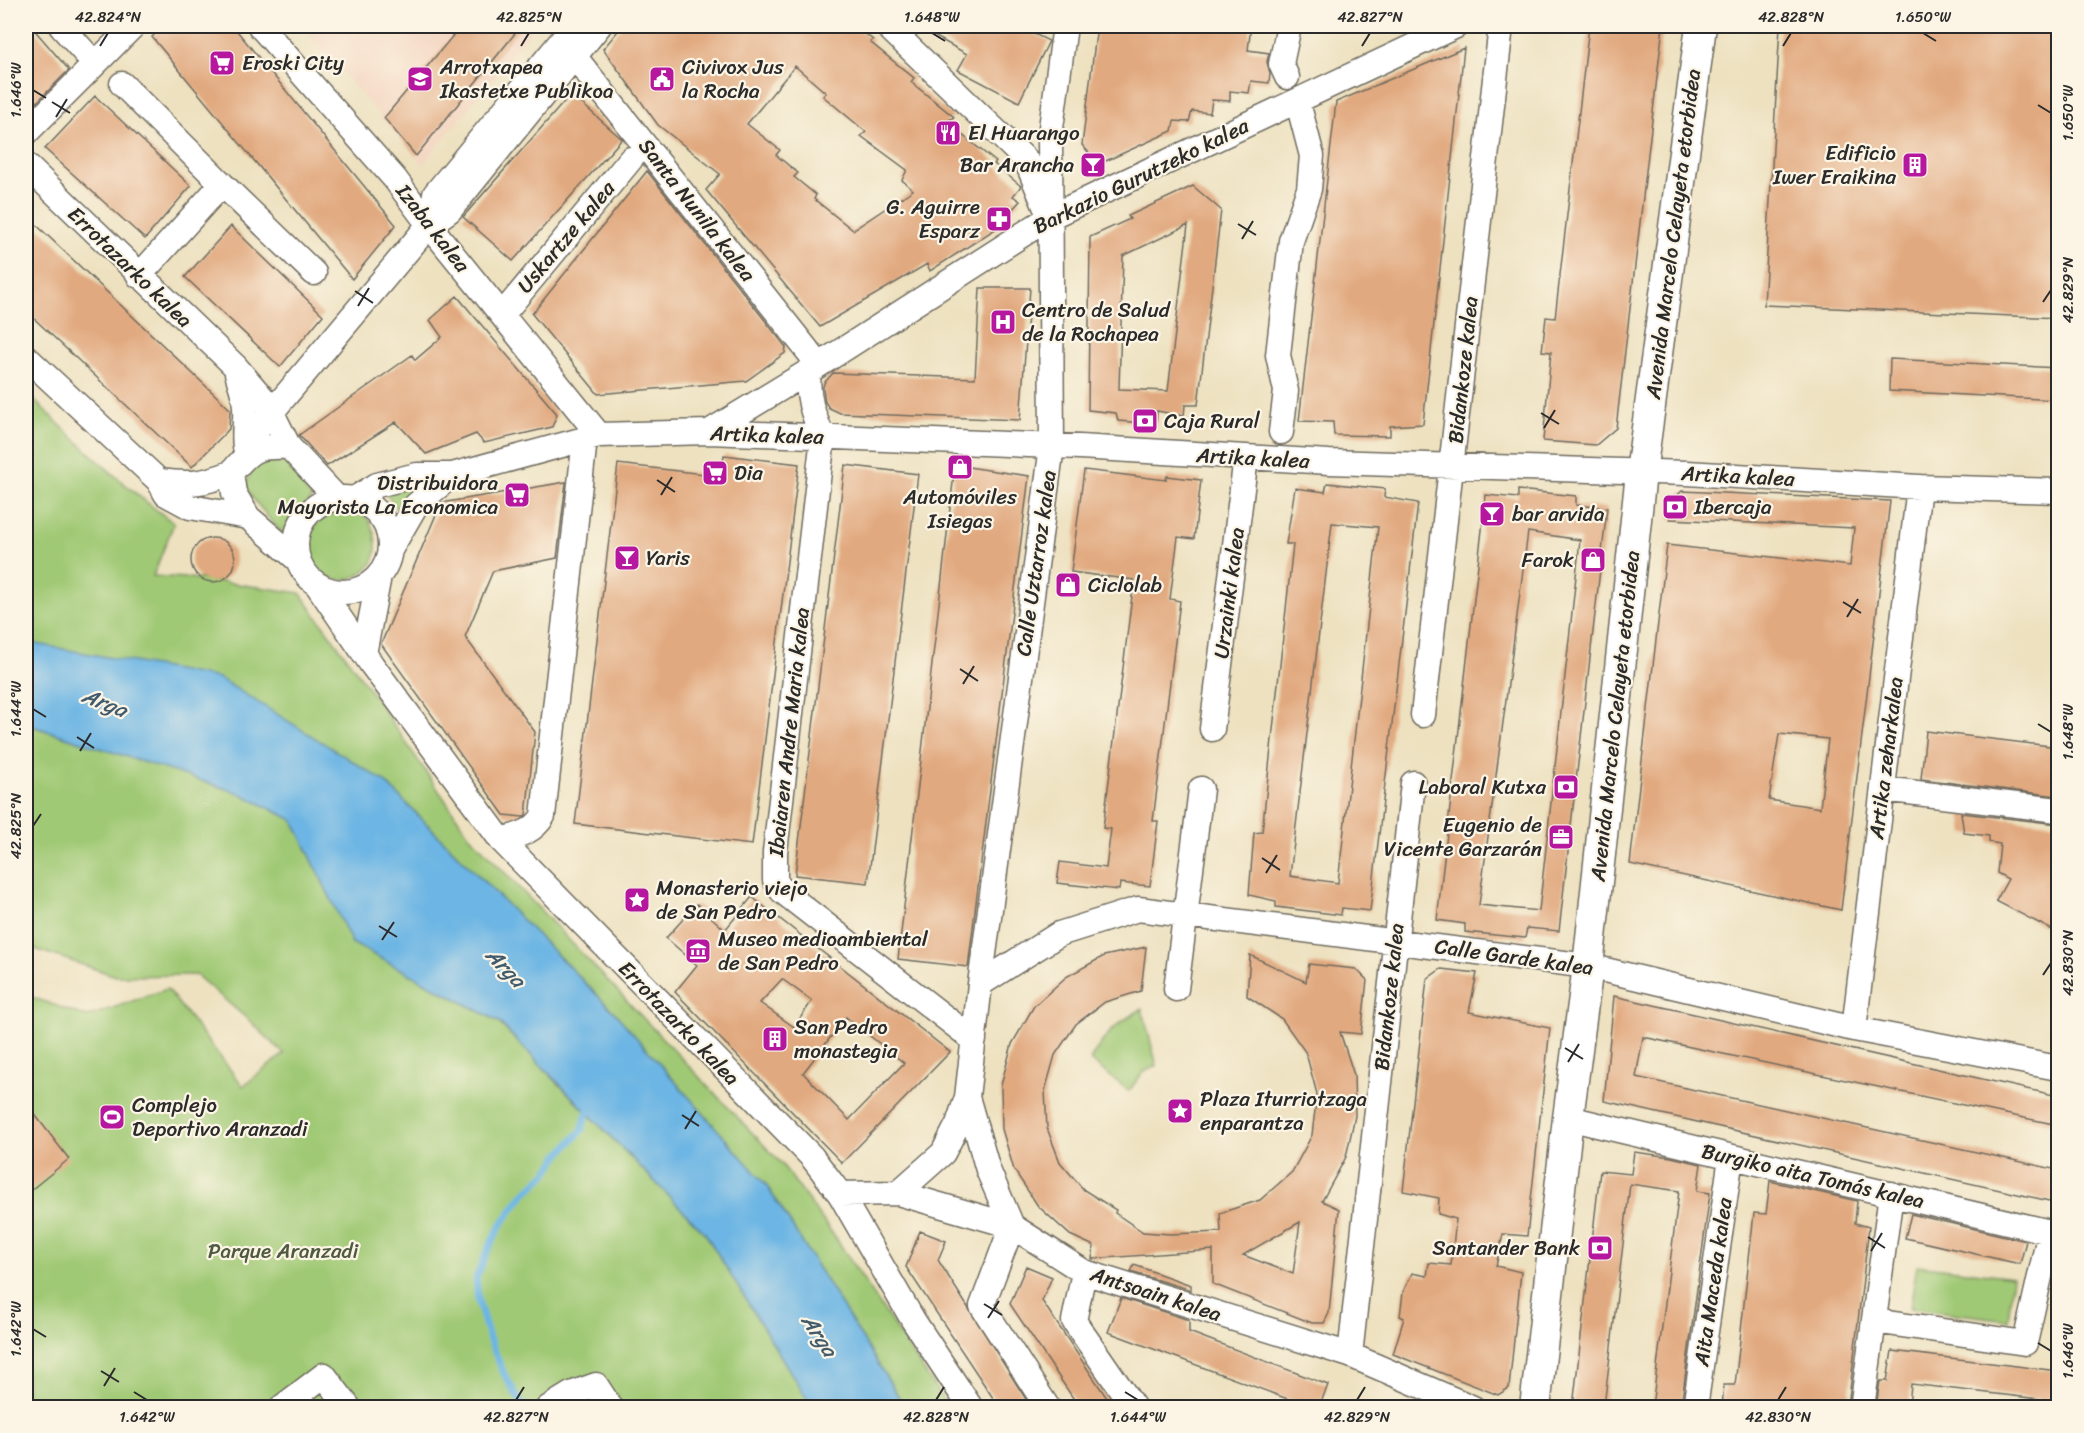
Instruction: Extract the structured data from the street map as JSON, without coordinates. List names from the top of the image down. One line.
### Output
{"streets":{"main road":["Avenida Marcelo Celayeta etorbidea"],"street":["Barkazio Gurutzeko kalea","Santa Nunila kalea","Izaba kalea","Uskartze kalea","Errotazarko kalea","Bidankoze kalea","Artika kalea","Calle Uztarroz kalea","Urzainki kalea","Ibaiaren Andre Maria kalea","Artika zeharkalea","Calle Garde kalea","Burgiko aita Tomás kalea","Aita Maceda kalea","Antsoain kalea"]},"crossings":[["Barkazio Gurutzeko kalea","Santa Nunila kalea"],["Barkazio Gurutzeko kalea","Artika kalea"],["Barkazio Gurutzeko kalea","Calle Uztarroz kalea"],["Izaba kalea","Uskartze kalea"],["Izaba kalea","Artika kalea"],["Avenida Marcelo Celayeta etorbidea","Artika kalea"],["Avenida Marcelo Celayeta etorbidea","Calle Garde kalea"],["Avenida Marcelo Celayeta etorbidea","Burgiko aita Tomás kalea"],["Errotazarko kalea","Artika kalea"],["Errotazarko kalea","Antsoain kalea"],["Bidankoze kalea","Artika kalea"],["Bidankoze kalea","Calle Garde kalea"],["Bidankoze kalea","Antsoain kalea"],["Artika kalea","Calle Uztarroz kalea"],["Artika kalea","Urzainki kalea"],["Artika kalea","Ibaiaren Andre Maria kalea"],["Artika kalea","Artika zeharkalea"],["Calle Uztarroz kalea","Ibaiaren Andre Maria kalea"],["Calle Uztarroz kalea","Calle Garde kalea"],["Calle Uztarroz kalea","Antsoain kalea"],["Artika zeharkalea","Calle Garde kalea"],["Burgiko aita Tomás kalea","Aita Maceda kalea"]],"water":["Arga"],"parks":["Parque Aranzadi"],"places":{"supermarket":["Eroski City","Dia","Distribuidora Mayorista La Economica"],"school or university":["Arrotxapea Ikastetxe Publikoa"],"public building":["Civivox Jus la Rocha"],"restaurant":["El Huarango"],"bar":["Bar Arancha","bar arvida","Yaris"],"building":["Edificio Iwer Eraikina","San Pedro monastegia"],"pharmacy":["G. Aguirre Esparz"],"hospital":["Centro de Salud de la Rochapea"],"bank":["Caja Rural","Ibercaja","Laboral Kutxa","Santander Bank"],"shop":["Automóviles Isiegas","Farok","Ciclolab"],"office":["Eugenio de Vicente Garzarán"],"place":["Monasterio viejo de San Pedro","Plaza Iturriotzaga enparantza"],"museum":["Museo medioambiental de San Pedro"],"sports":["Complejo Deportivo Aranzadi"]},"coordinates":["42.824°N","42.825°N","1.648°W","42.827°N","42.828°N","1.650°W","1.646°W","42.829°N","1.644°W","42.830°N","1.642°W"]}
